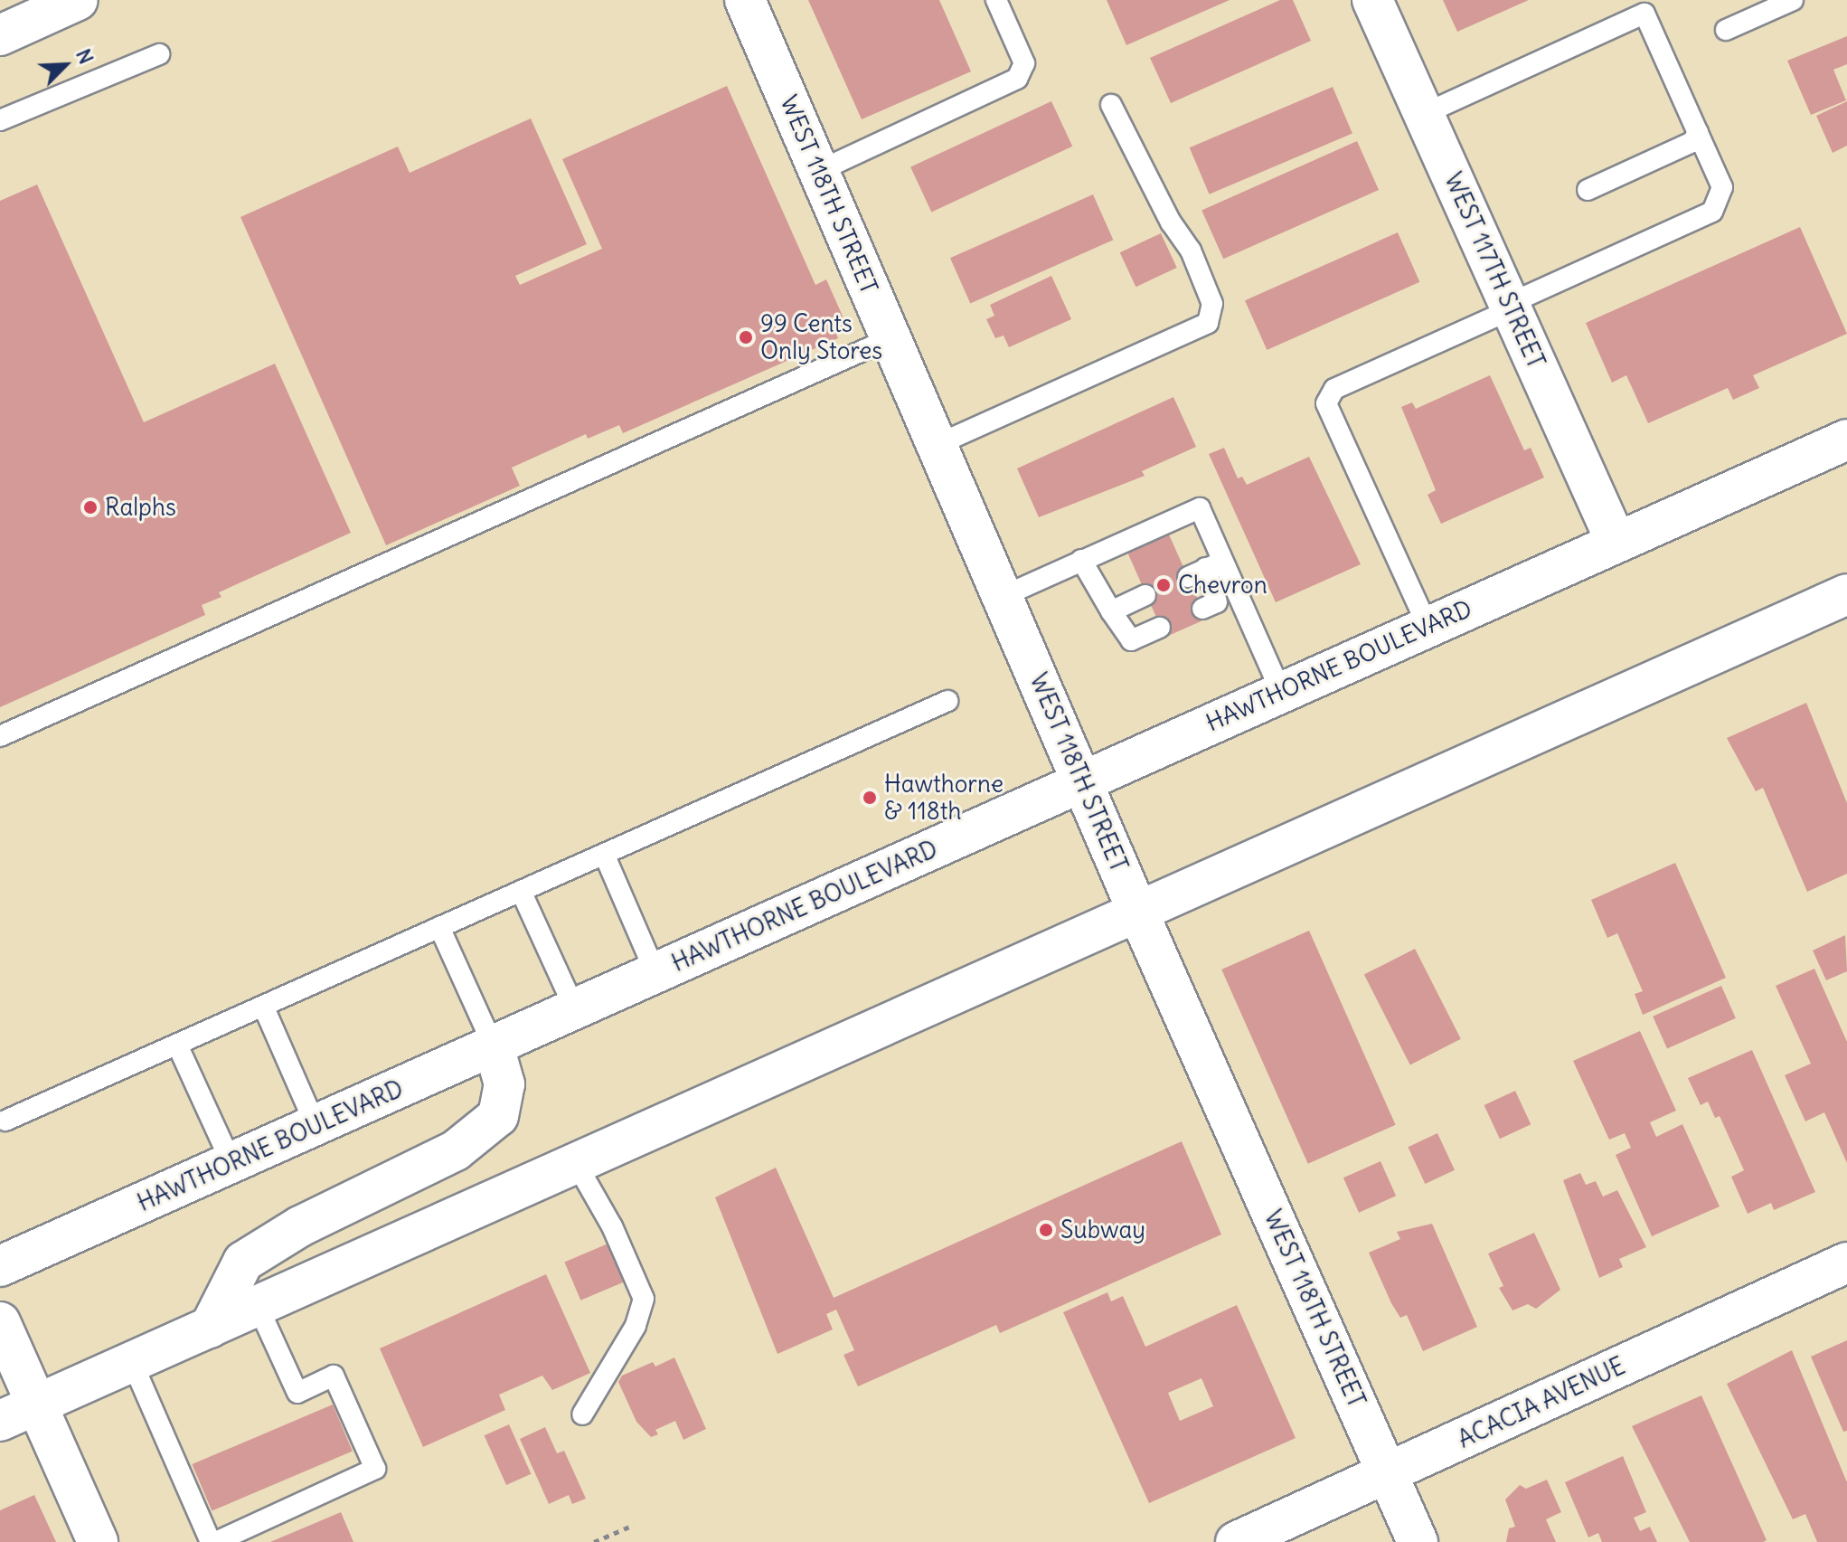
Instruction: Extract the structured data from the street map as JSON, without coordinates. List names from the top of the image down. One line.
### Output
{"streets":{"main road":["WEST 118TH STREET","WEST 117TH STREET","HAWTHORNE BOULEVARD","ACACIA AVENUE"]},"crossings":[["WEST 118TH STREET","HAWTHORNE BOULEVARD"],["WEST 118TH STREET","ACACIA AVENUE"],["WEST 117TH STREET","HAWTHORNE BOULEVARD"]],"places":["99 Cents Only Stores","Ralphs","Chevron","Hawthorne & 118th","Subway"],"north":"top right"}
